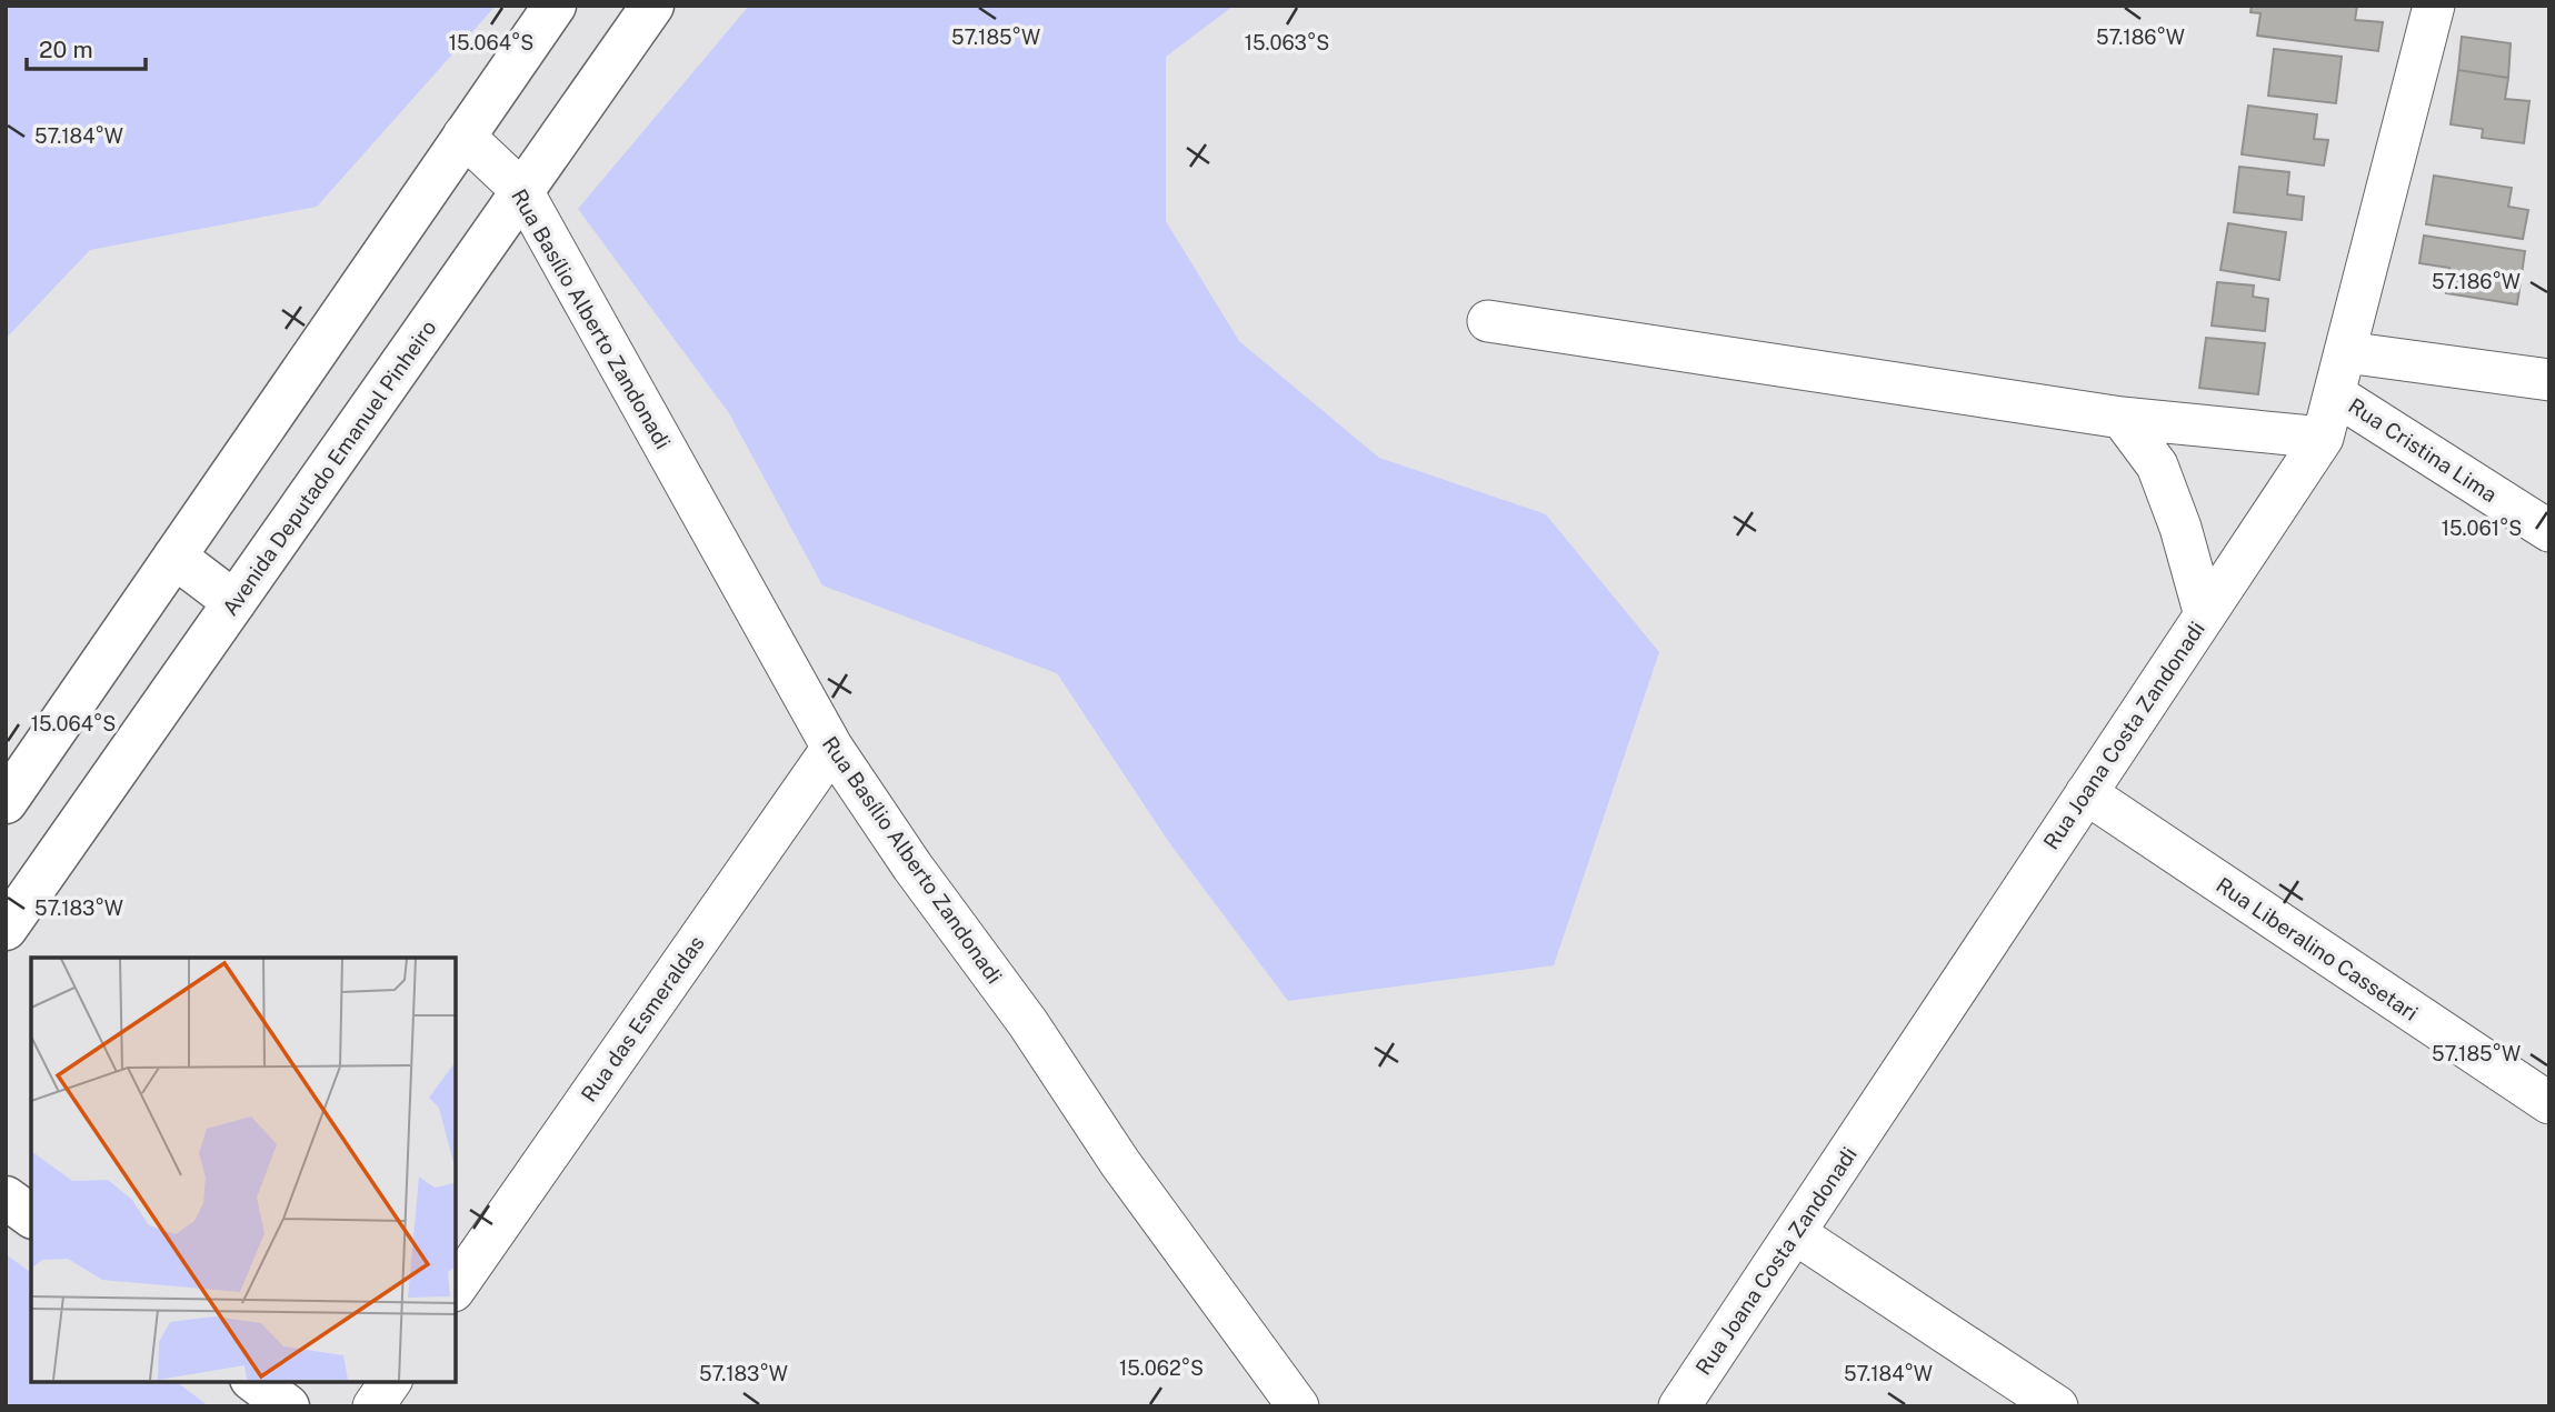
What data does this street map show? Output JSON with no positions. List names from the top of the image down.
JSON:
{
  "streets": {
    "street": [
      "Rua Basílio Alberto Zandonadi",
      "Rua Cristina Lima",
      "Avenida Deputado Emanuel Pinheiro",
      "Rua Joana Costa Zandonadi",
      "Rua Liberalino Cassetari",
      "Rua das Esmeraldas"
    ]
  },
  "crossings": [
    ["Rua Basílio Alberto Zandonadi", "Avenida Deputado Emanuel Pinheiro"],
    ["Rua Basílio Alberto Zandonadi", "Rua das Esmeraldas"],
    ["Rua Cristina Lima", "Rua Joana Costa Zandonadi"],
    ["Rua Joana Costa Zandonadi", "Rua Liberalino Cassetari"]
  ],
  "scale_bar": "20 m",
  "coordinates": [
    "57.185°W",
    "57.186°W",
    "15.064°S",
    "15.063°S",
    "57.184°W",
    "15.061°S",
    "57.183°W",
    "15.062°S"
  ]
}
